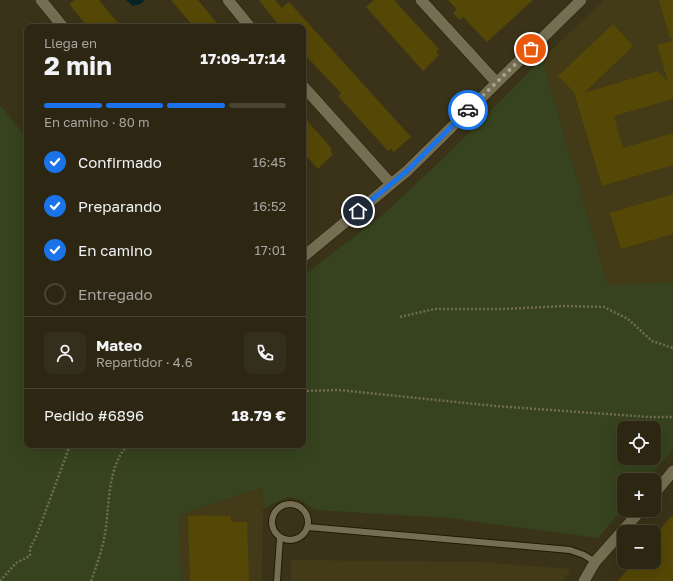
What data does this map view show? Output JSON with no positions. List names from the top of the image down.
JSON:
{
  "page": {
    "heading": ["2 min", "Llega en", "17:09–17:14"],
    "panel": [
      "Mateo",
      "Repartidor · 4.6",
      "Pedido #6896",
      "18.79 €"
    ],
    "bar": "En camino · 80 m",
    "list": [
      ["Confirmado", "16:45"],
      ["Preparando", "16:52"],
      ["En camino", "17:01"],
      "Entregado"
    ],
    "map_buttons": ["+", "−"]
  }
}
